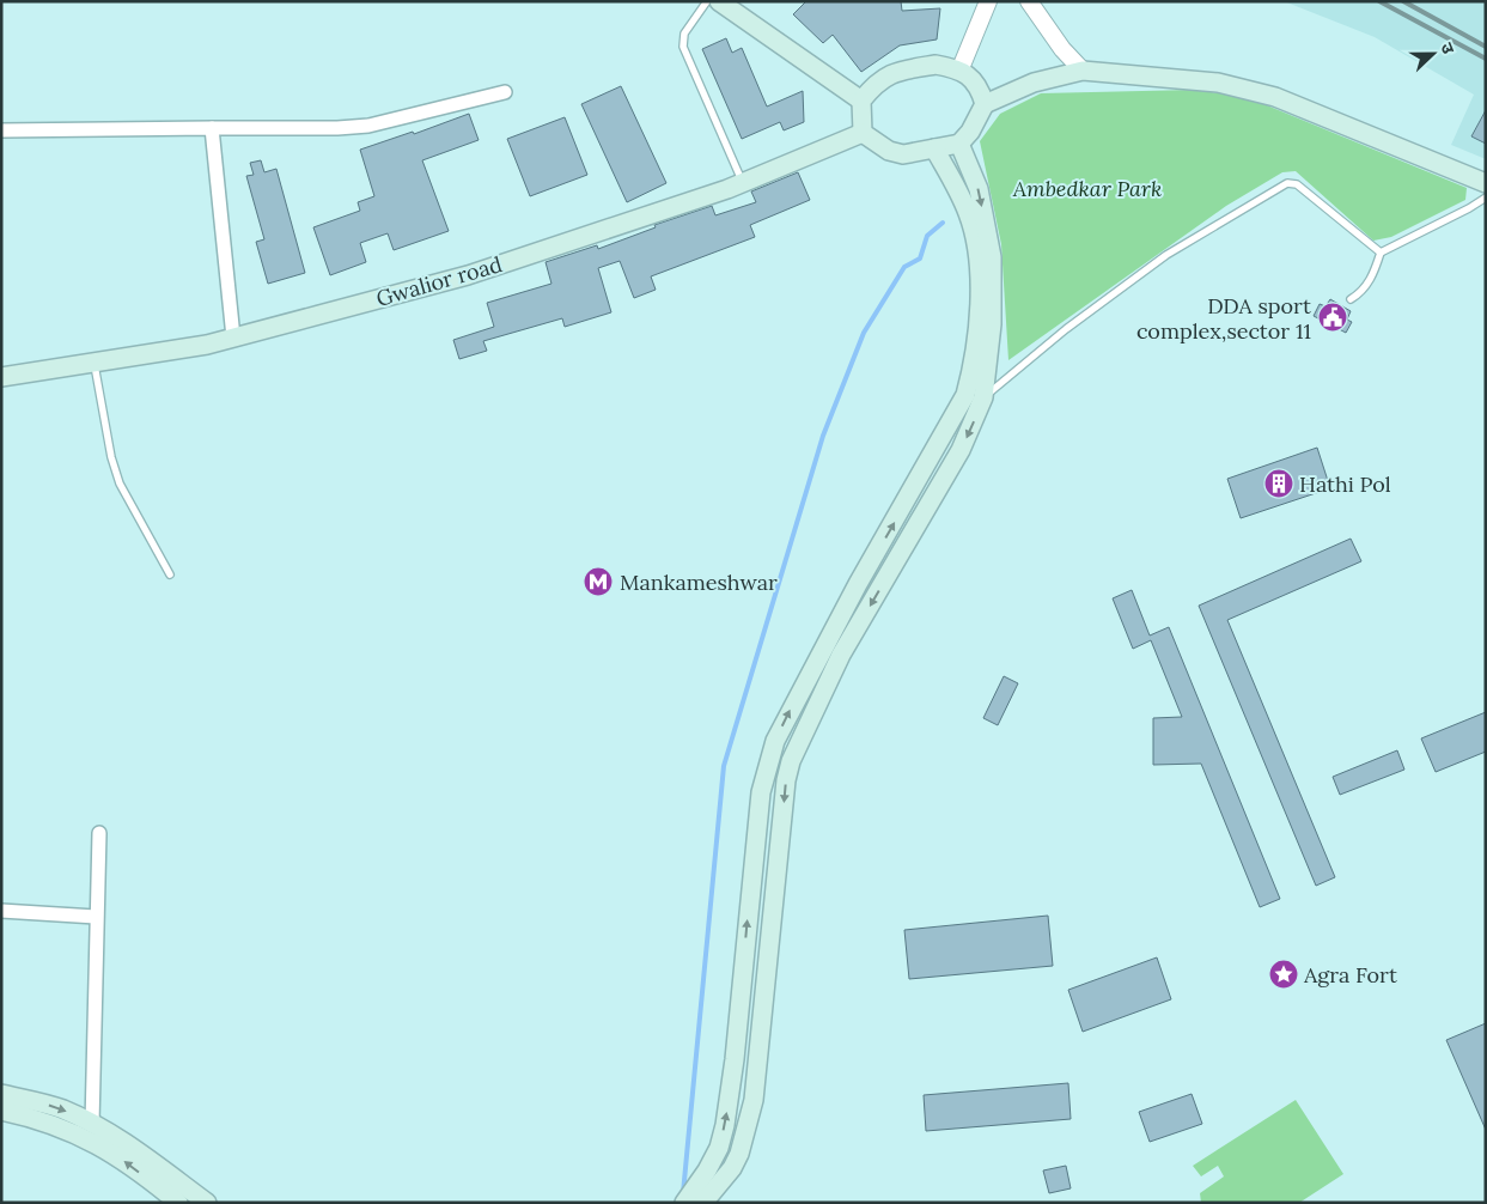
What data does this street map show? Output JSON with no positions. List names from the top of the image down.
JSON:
{
  "streets": {
    "main road": ["Gwalior road"]
  },
  "parks": ["Ambedkar Park"],
  "places": {
    "public building": ["DDA sport complex,sector 11"],
    "building": ["Hathi Pol"],
    "metro station": ["Mankameshwar"],
    "place": ["Agra Fort"]
  },
  "north": "right"
}
